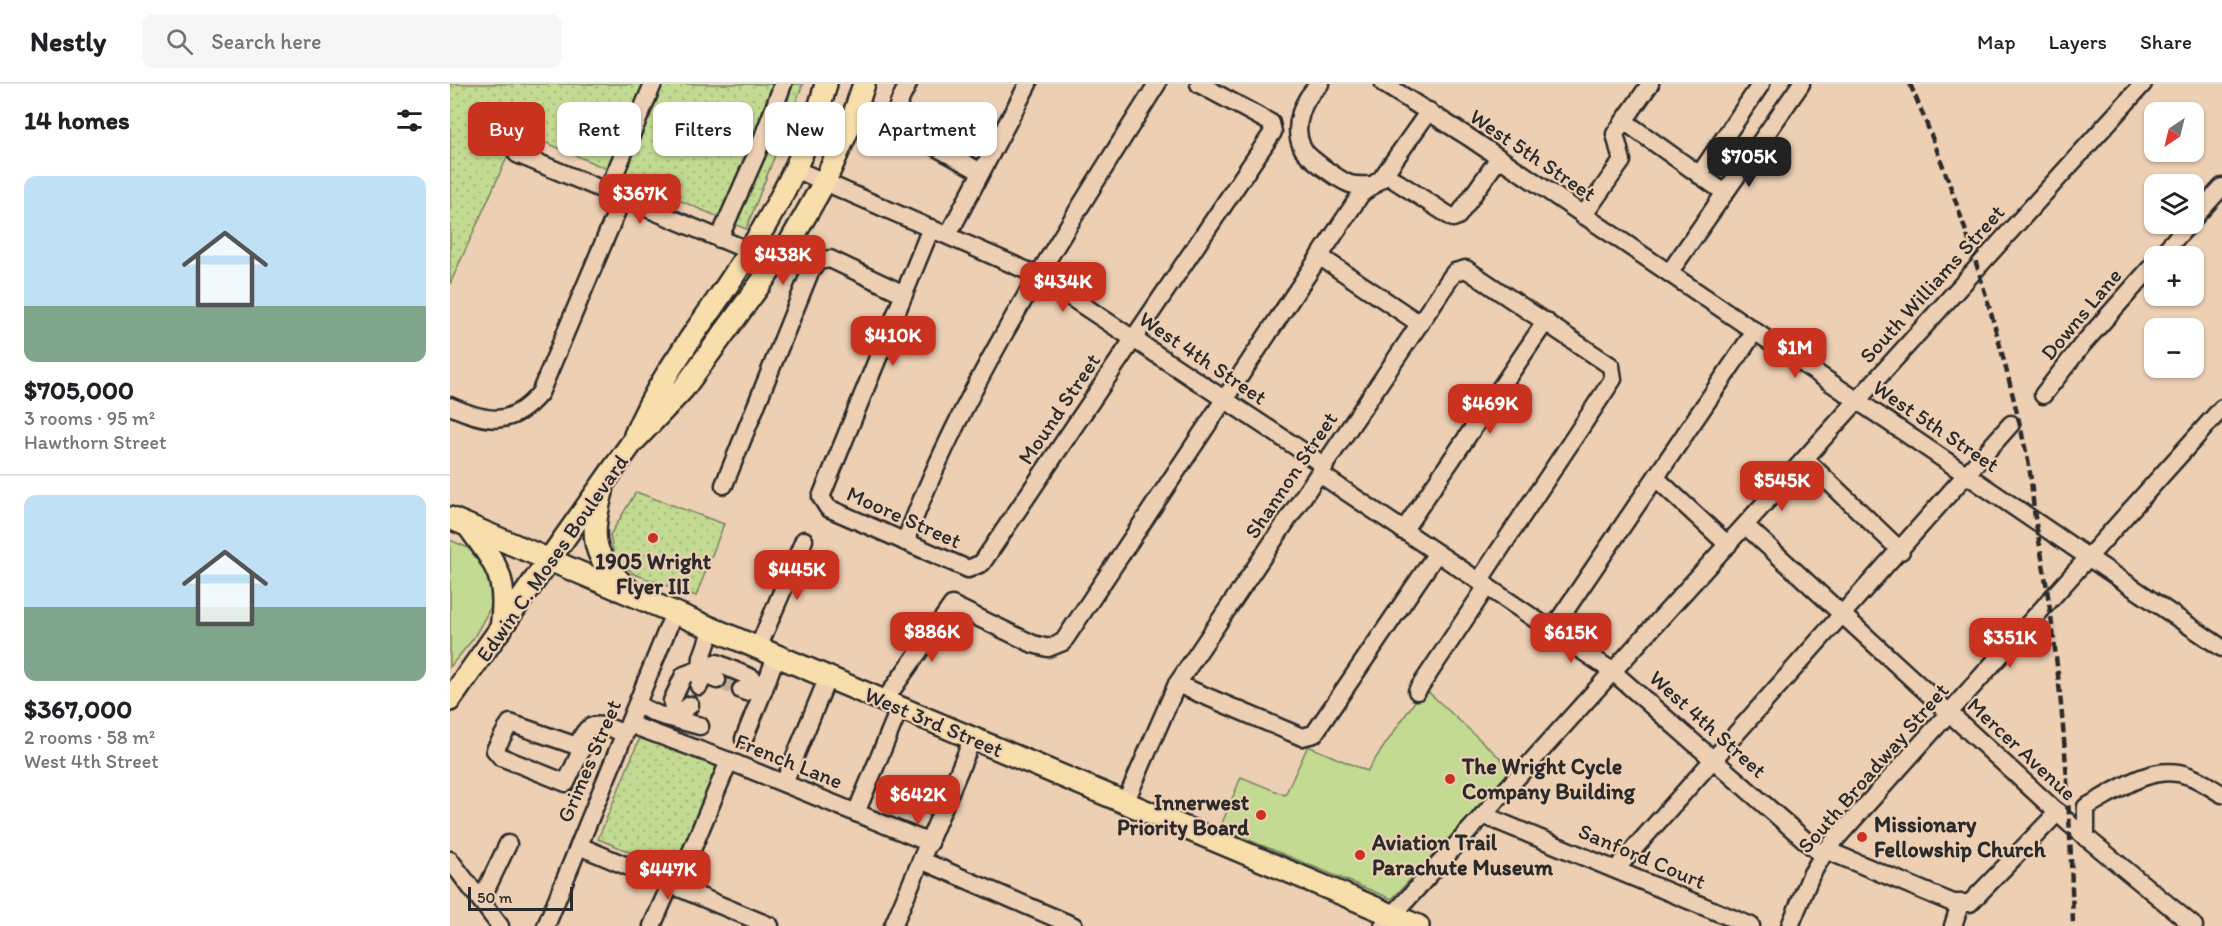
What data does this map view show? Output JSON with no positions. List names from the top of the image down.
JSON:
{
  "streets": {
    "main road": ["Edwin C. Moses Boulevard", "West 3rd Street"],
    "street": [
      "West 5th Street",
      "South Williams Street",
      "Downs Lane",
      "West 4th Street",
      "Mound Street",
      "Shannon Street",
      "Moore Street",
      "Mercer Avenue",
      "Grimes Street",
      "French Lane",
      "South Broadway Street",
      "Sanford Court"
    ]
  },
  "crossings": [
    ["West 5th Street", "South Williams Street"],
    ["West 5th Street", "South Broadway Street"],
    ["South Williams Street", "West 4th Street"],
    ["South Williams Street", "West 3rd Street"],
    ["South Williams Street", "Mercer Avenue"],
    ["South Williams Street", "Sanford Court"],
    ["West 4th Street", "Mound Street"],
    ["West 4th Street", "Shannon Street"],
    ["West 4th Street", "South Broadway Street"],
    ["Mound Street", "Moore Street"],
    ["Shannon Street", "West 3rd Street"],
    ["Edwin C. Moses Boulevard", "West 3rd Street"],
    ["West 3rd Street", "Grimes Street"],
    ["Mercer Avenue", "South Broadway Street"],
    ["Grimes Street", "French Lane"]
  ],
  "places": [
    "1905 Wright Flyer III",
    "The Wright Cycle Company Building",
    "Innerwest Priority Board",
    "Missionary Fellowship Church",
    "Aviation Trail Parachute Museum"
  ],
  "scale_bar": "50 m",
  "north": "bottom left",
  "page": {
    "header": "Nestly",
    "search": "Search here",
    "nav": ["Map", "Layers", "Share"],
    "heading": "14 homes",
    "map_buttons": ["+", "−"],
    "chip": [
      "Buy",
      "Rent",
      "Filters",
      "New",
      "Apartment"
    ],
    "price": [
      "$705K",
      "$367K",
      "$438K",
      "$434K",
      "$410K",
      "$1M",
      "$469K",
      "$545K",
      "$445K",
      "$886K",
      "$615K",
      "$351K",
      "$642K",
      "$447K"
    ],
    "list": [
      {
        "name": "$705,000",
        "note": "3 rooms · 95 m² · Hawthorn Street"
      },
      {
        "name": "$367,000",
        "note": "2 rooms · 58 m² · West 4th Street"
      }
    ],
    "scale": "50 m"
  }
}
